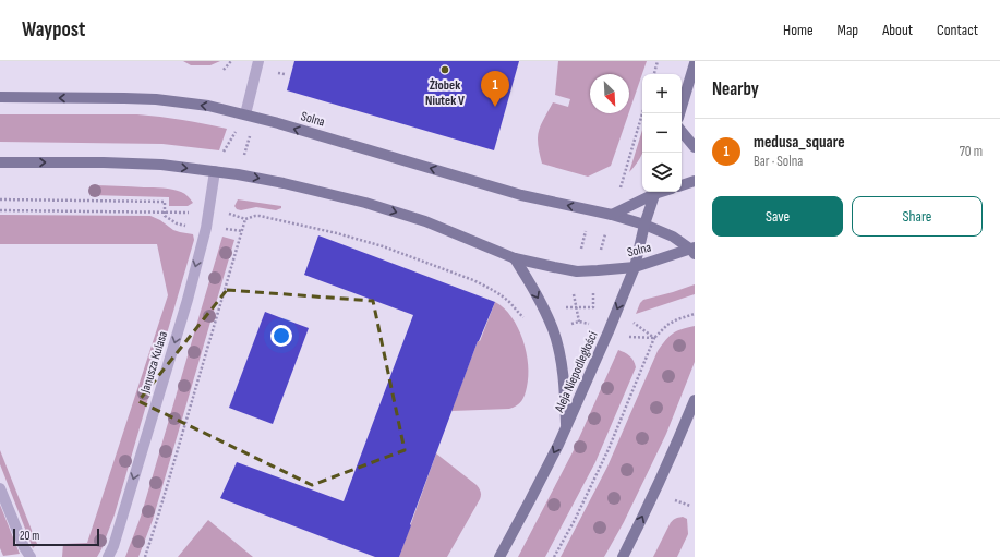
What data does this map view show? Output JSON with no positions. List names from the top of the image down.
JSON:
{
  "streets": {
    "street": ["Solna", "Janusza Kulasa", "Aleja Niepodległości"]
  },
  "crossings": [
    ["Solna", "Janusza Kulasa"],
    ["Solna", "Aleja Niepodległości"]
  ],
  "one_way": ["Janusza Kulasa", "Aleja Niepodległości"],
  "places": ["Żłobek Niutek V"],
  "scale_bar": "20 m",
  "north": "bottom right",
  "page": {
    "header": "Waypost",
    "nav": [
      "Home",
      "Map",
      "About",
      "Contact"
    ],
    "heading": "Nearby",
    "pins": "1",
    "map_buttons": ["+", "−"],
    "list": [
      {
        "mark": "1",
        "name": "medusa_square",
        "note": "Bar · Solna",
        "value": "70 m"
      }
    ],
    "buttons": ["Save", "Share"],
    "scale": "20 m"
  }
}
